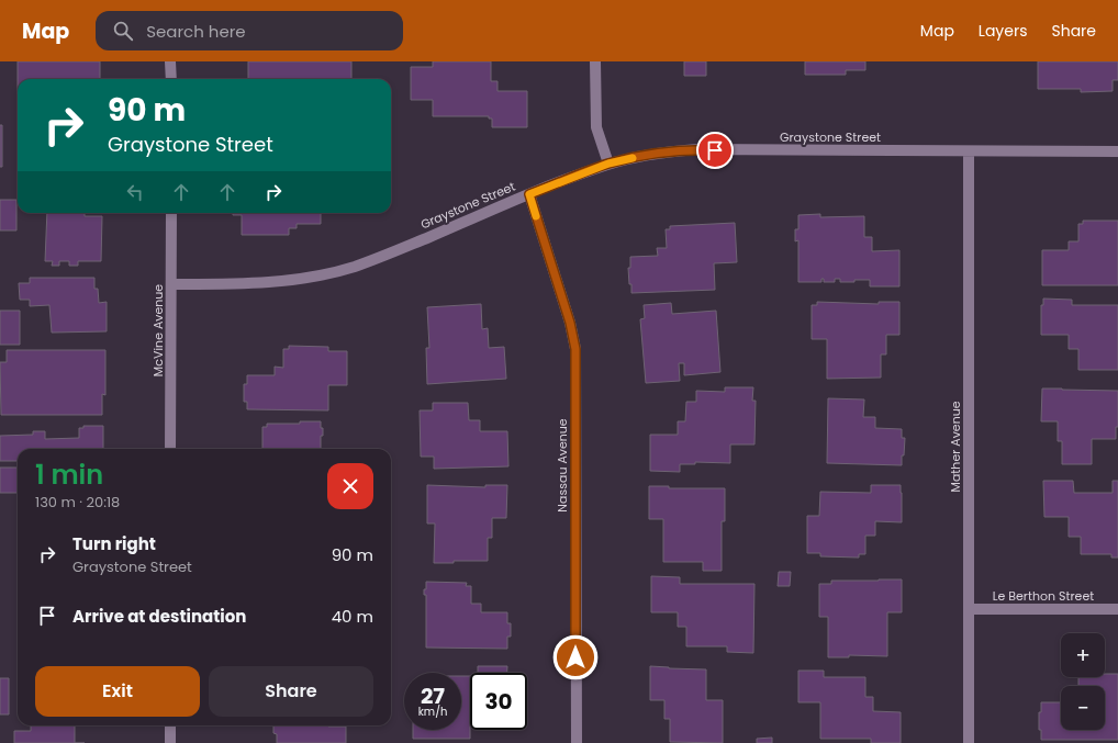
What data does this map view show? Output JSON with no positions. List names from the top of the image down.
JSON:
{
  "streets": {
    "street": [
      "Graystone Street",
      "McVine Avenue",
      "Mather Avenue",
      "Nassau Avenue",
      "Le Berthon Street"
    ]
  },
  "crossings": [
    ["Graystone Street", "McVine Avenue"],
    ["Graystone Street", "Mather Avenue"],
    ["Graystone Street", "Nassau Avenue"],
    ["Mather Avenue", "Le Berthon Street"]
  ],
  "page": {
    "header": "Map",
    "search": "Search here",
    "nav": ["Map", "Layers", "Share"],
    "turn": ["90 m", "Graystone Street"],
    "heading": ["1 min", "130 m · 20:18"],
    "list": [
      {
        "name": "Turn right",
        "note": "Graystone Street",
        "value": "90 m"
      },
      {
        "name": "Arrive at destination",
        "value": "40 m"
      }
    ],
    "map_buttons": ["+", "−"],
    "buttons": ["Exit", "Share"],
    "speed": "27 km/h",
    "limit": "30"
  }
}
